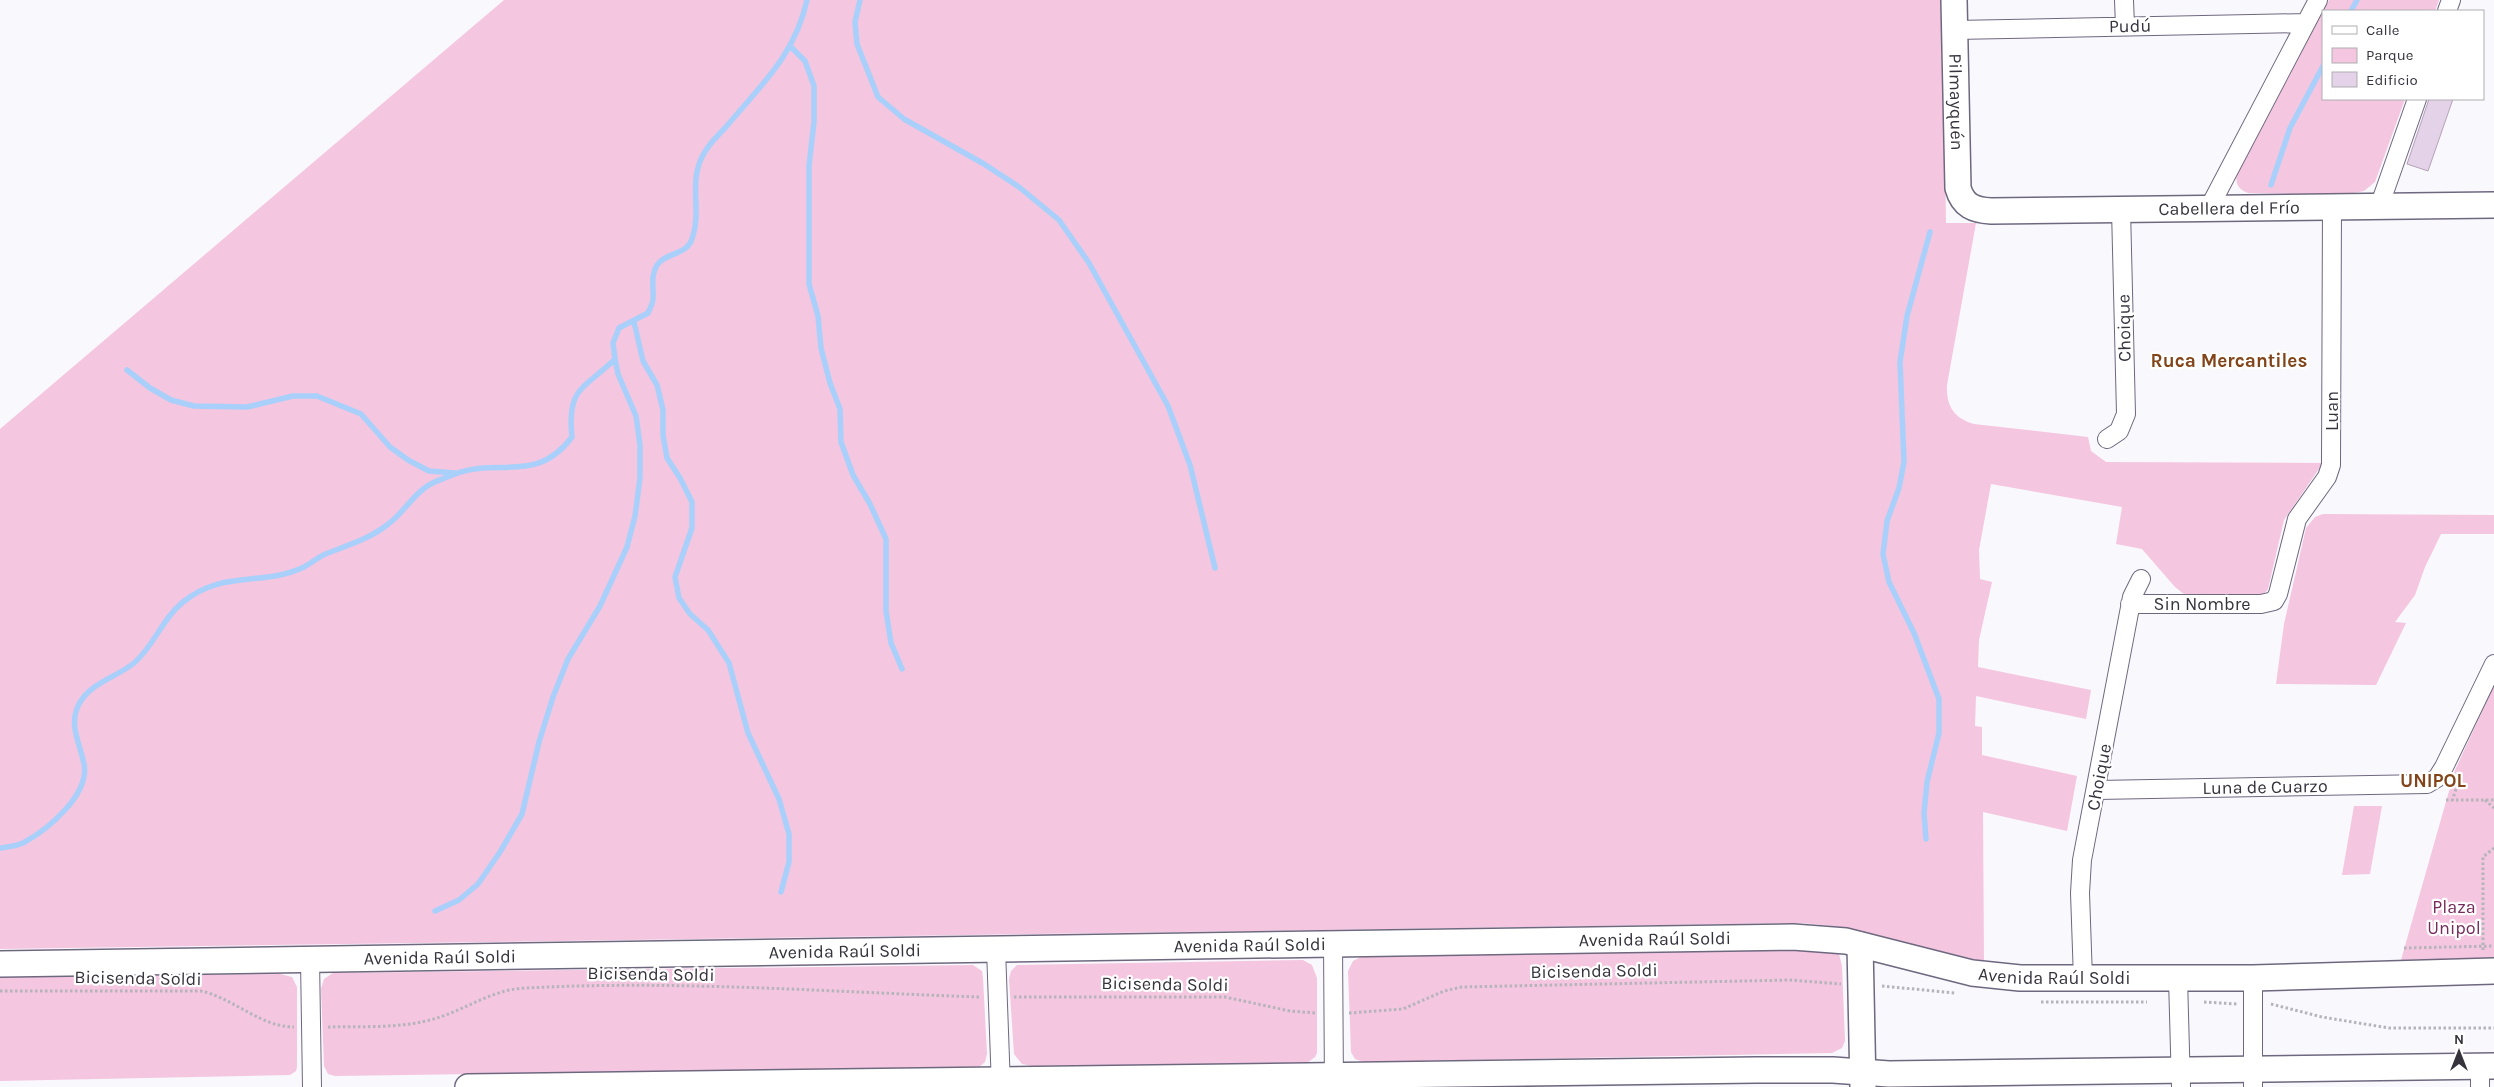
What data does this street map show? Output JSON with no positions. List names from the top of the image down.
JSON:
{
  "streets": {
    "main road": ["Pilmayquén", "Cabellera del Frío", "Avenida Raúl Soldi"],
    "street": [
      "Pudú",
      "Choique",
      "Luan",
      "Sin Nombre",
      "Luna de Cuarzo"
    ],
    "path": ["Bicisenda Soldi"]
  },
  "crossings": [
    ["Pudú", "Pilmayquén"],
    ["Pilmayquén", "Cabellera del Frío"],
    ["Cabellera del Frío", "Choique"],
    ["Cabellera del Frío", "Luan"],
    ["Choique", "Sin Nombre"],
    ["Choique", "Luna de Cuarzo"],
    ["Choique", "Avenida Raúl Soldi"],
    ["Luan", "Sin Nombre"]
  ],
  "districts": ["Ruca Mercantiles", "UNIPOL"],
  "parks": ["Plaza Unipol"],
  "legend": ["Calle", "Parque", "Edificio"],
  "north": "top"
}
